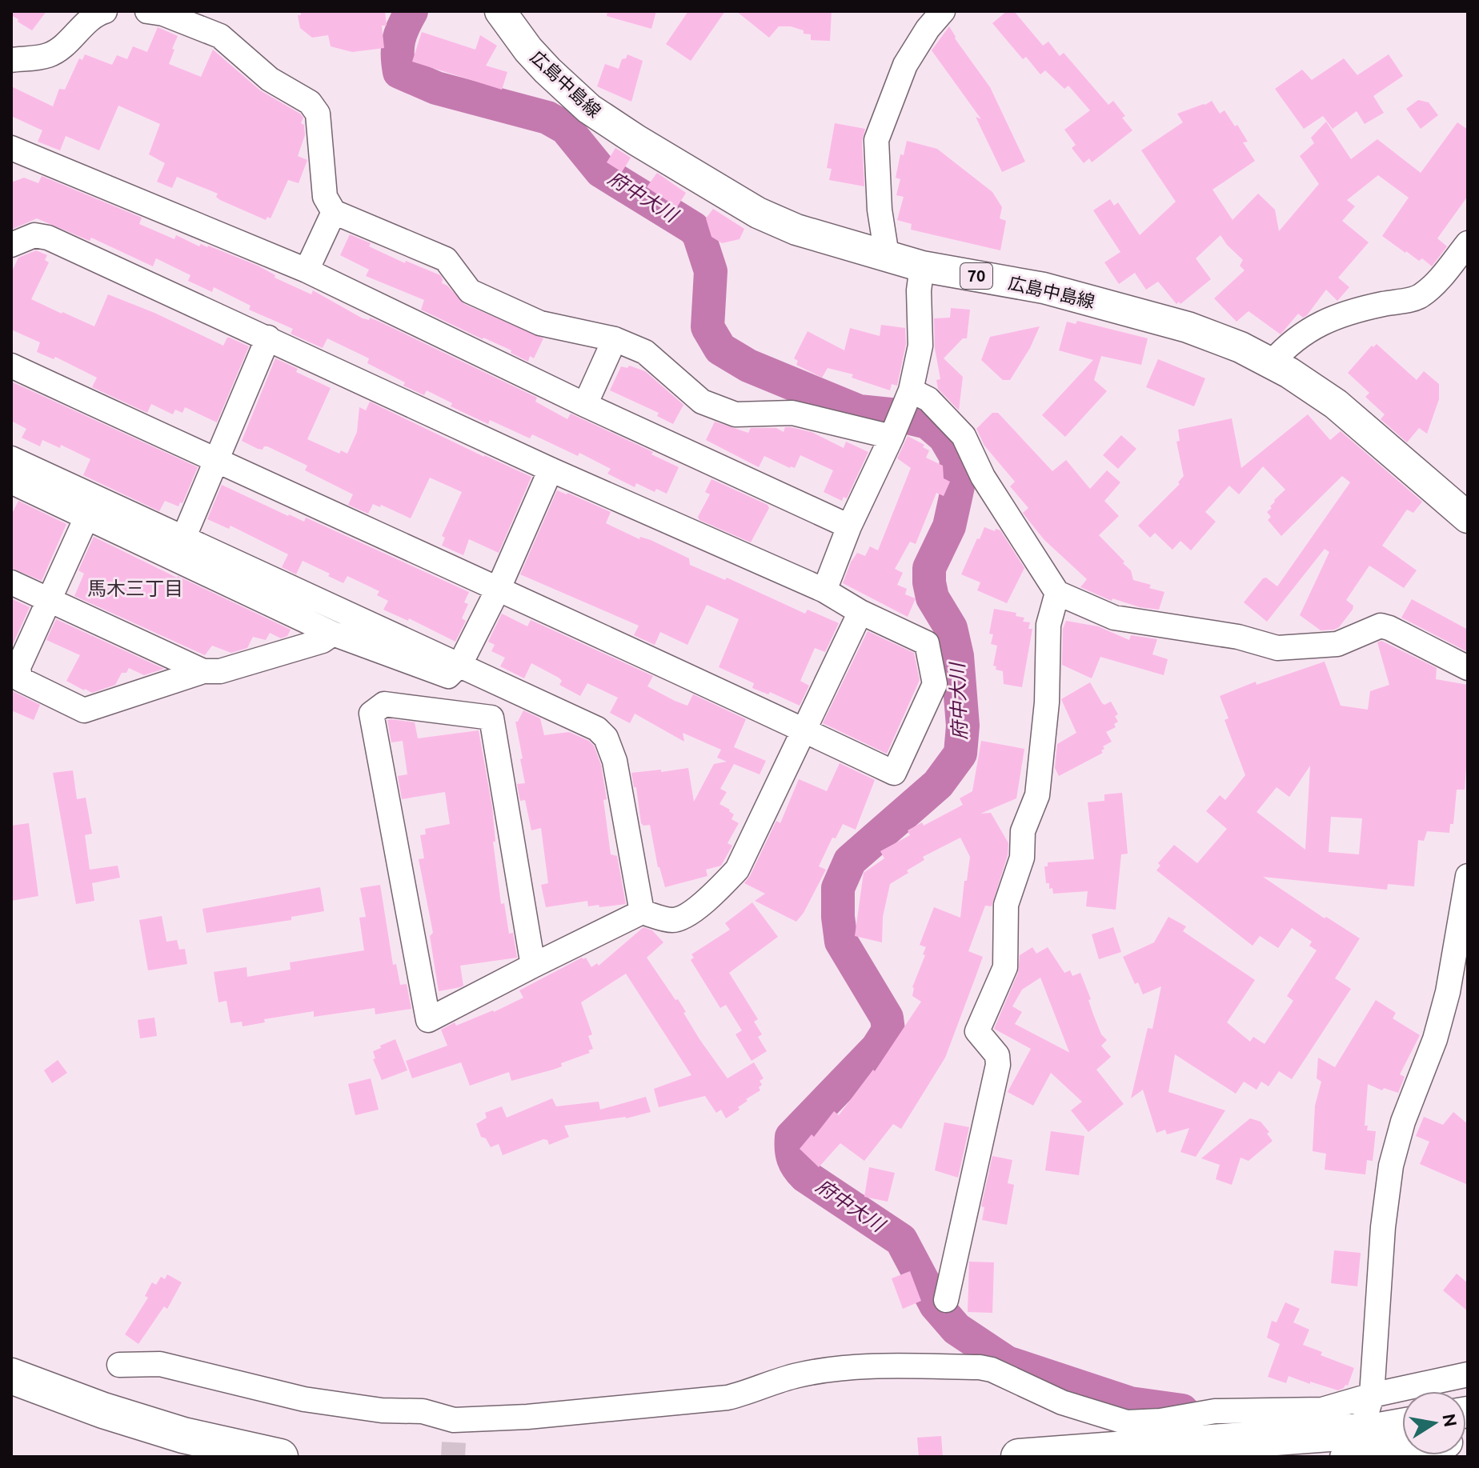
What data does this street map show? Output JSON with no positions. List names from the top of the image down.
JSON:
{
  "streets": {
    "main road": ["広島中島線", "70"]
  },
  "districts": ["馬木三丁目"],
  "water": ["府中大川"],
  "north": "right"
}
